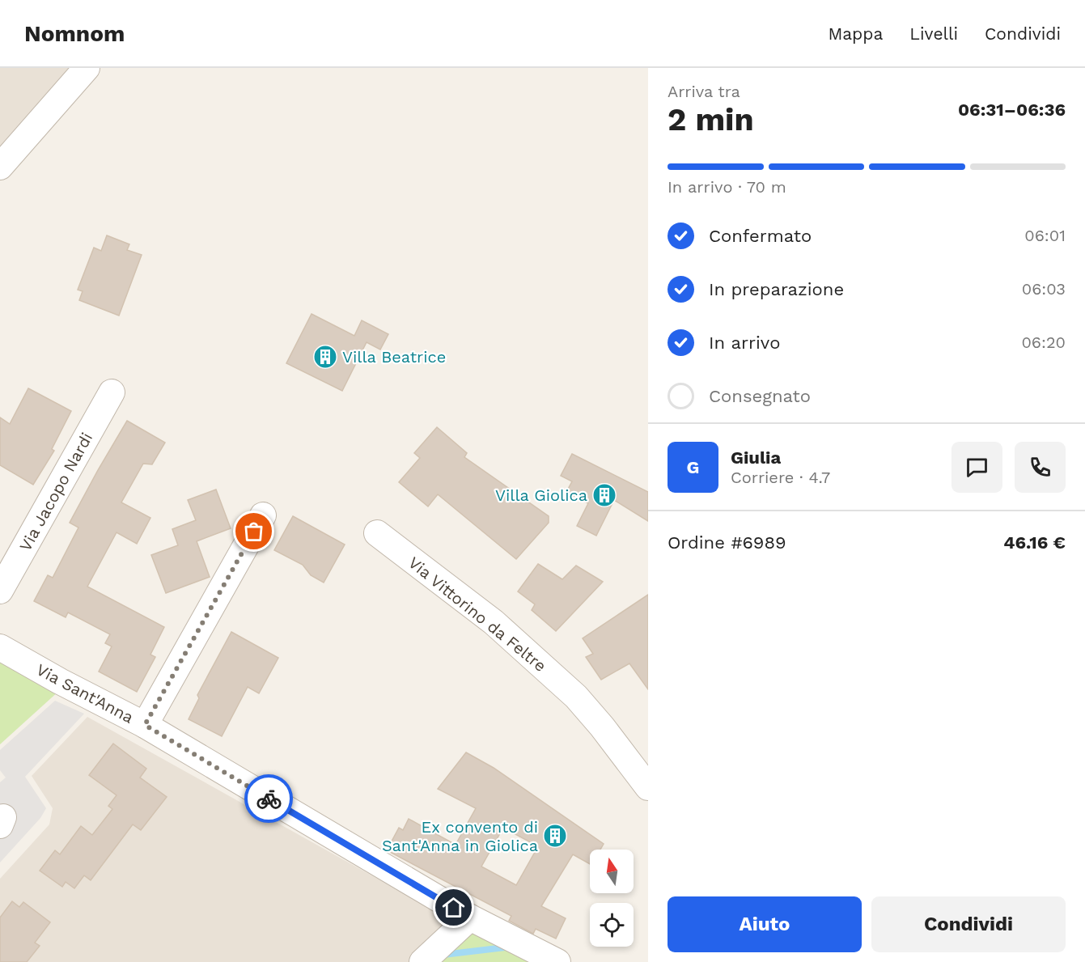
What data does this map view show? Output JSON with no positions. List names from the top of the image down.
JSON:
{
  "streets": {
    "street": ["Via Jacopo Nardi", "Via Vittorino da Feltre", "Via Sant'Anna"]
  },
  "places": {
    "building": ["Villa Beatrice", "Villa Giolica", "Ex convento di Sant'Anna in Giolica"]
  },
  "north": "top",
  "page": {
    "header": "Nomnom",
    "nav": ["Mappa", "Livelli", "Condividi"],
    "heading": ["2 min", "Arriva tra", "06:31–06:36"],
    "panel": [
      "Giulia",
      "Corriere · 4.7",
      "Ordine #6989",
      "46.16 €"
    ],
    "bar": "In arrivo · 70 m",
    "list": [
      ["Confermato", "06:01"],
      ["In preparazione", "06:03"],
      ["In arrivo", "06:20"],
      "Consegnato"
    ],
    "round": "G",
    "buttons": ["Aiuto", "Condividi"]
  }
}
